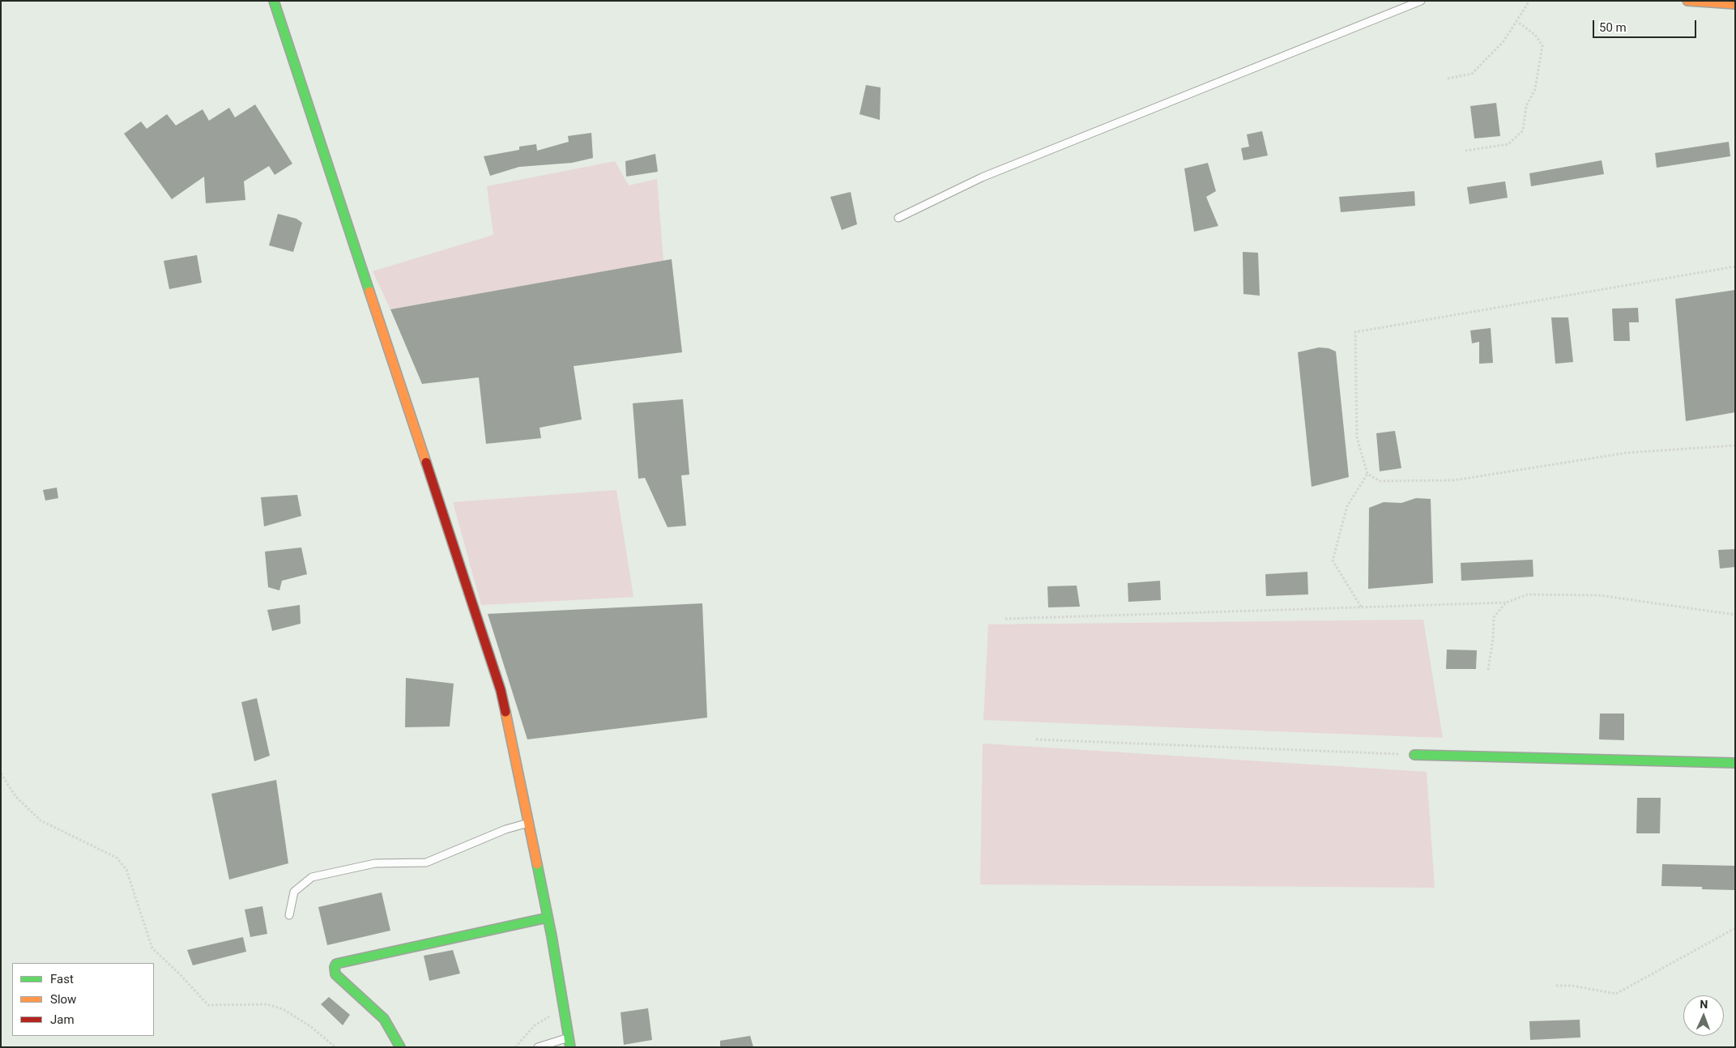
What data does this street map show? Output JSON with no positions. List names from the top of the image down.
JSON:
{
  "legend": ["Fast", "Slow", "Jam"],
  "scale_bar": "50 m",
  "north": "top"
}
